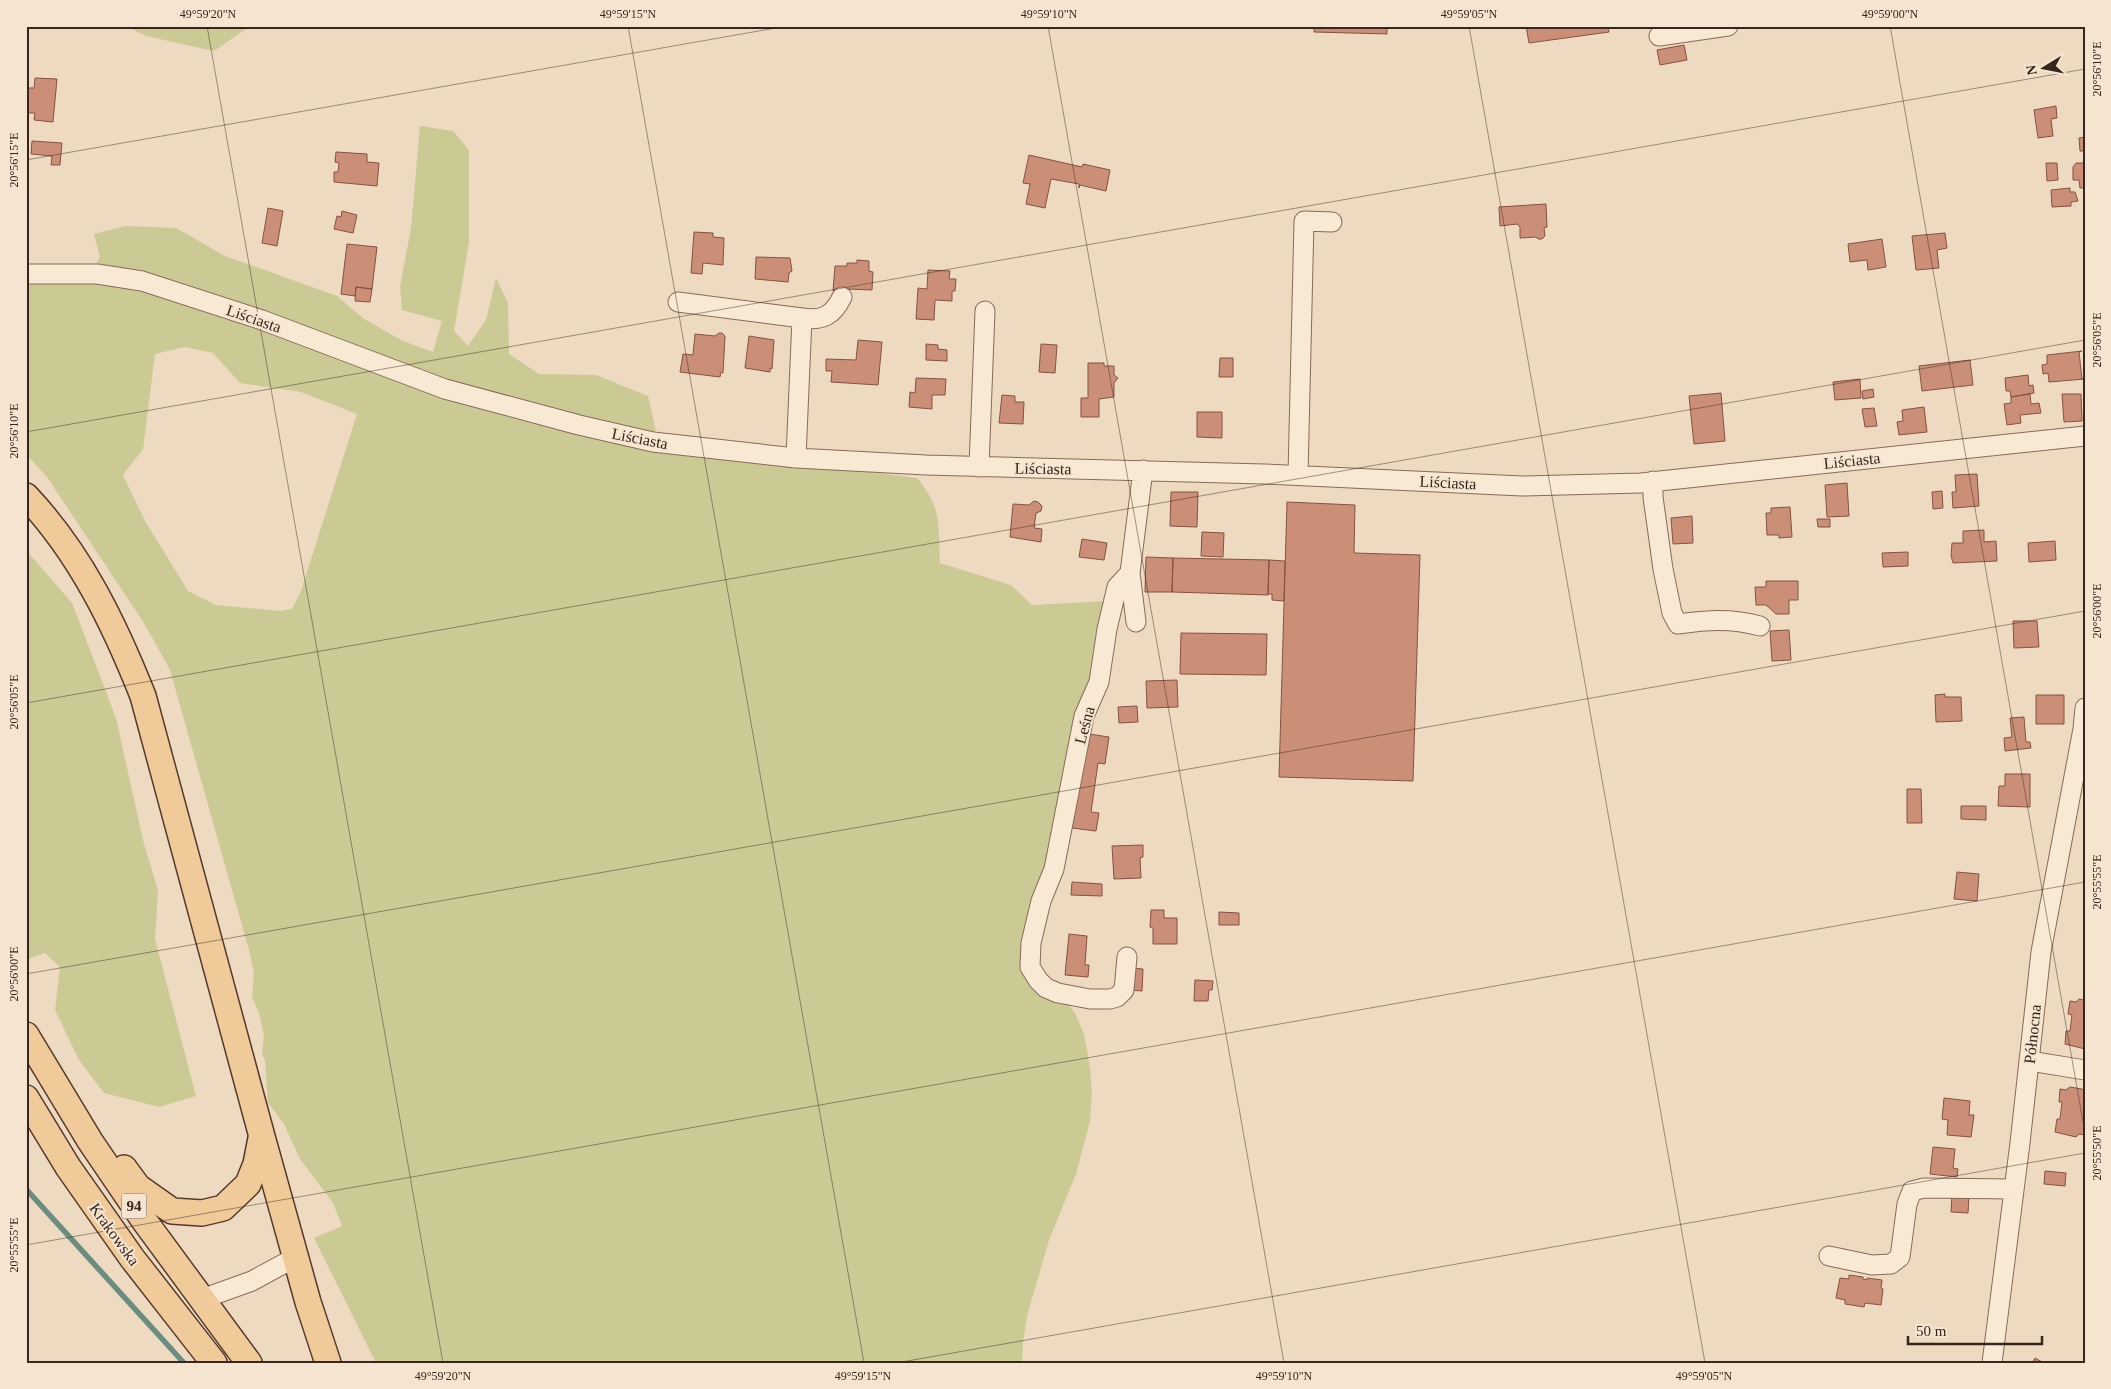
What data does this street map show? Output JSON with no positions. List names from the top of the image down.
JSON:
{
  "streets": {
    "main road": ["94", "Krakowska"],
    "street": ["Liściasta", "Leśna", "Północna"]
  },
  "crossings": [
    ["Liściasta", "Leśna"]
  ],
  "scale_bar": "50 m",
  "north": "left",
  "coordinates": [
    "49°59'20\"N",
    "49°59'15\"N",
    "49°59'10\"N",
    "49°59'05\"N",
    "49°59'00\"N",
    "20°56'10\"E",
    "20°56'15\"E",
    "20°56'05\"E",
    "20°56'00\"E",
    "20°55'55\"E",
    "20°55'50\"E"
  ]
}
